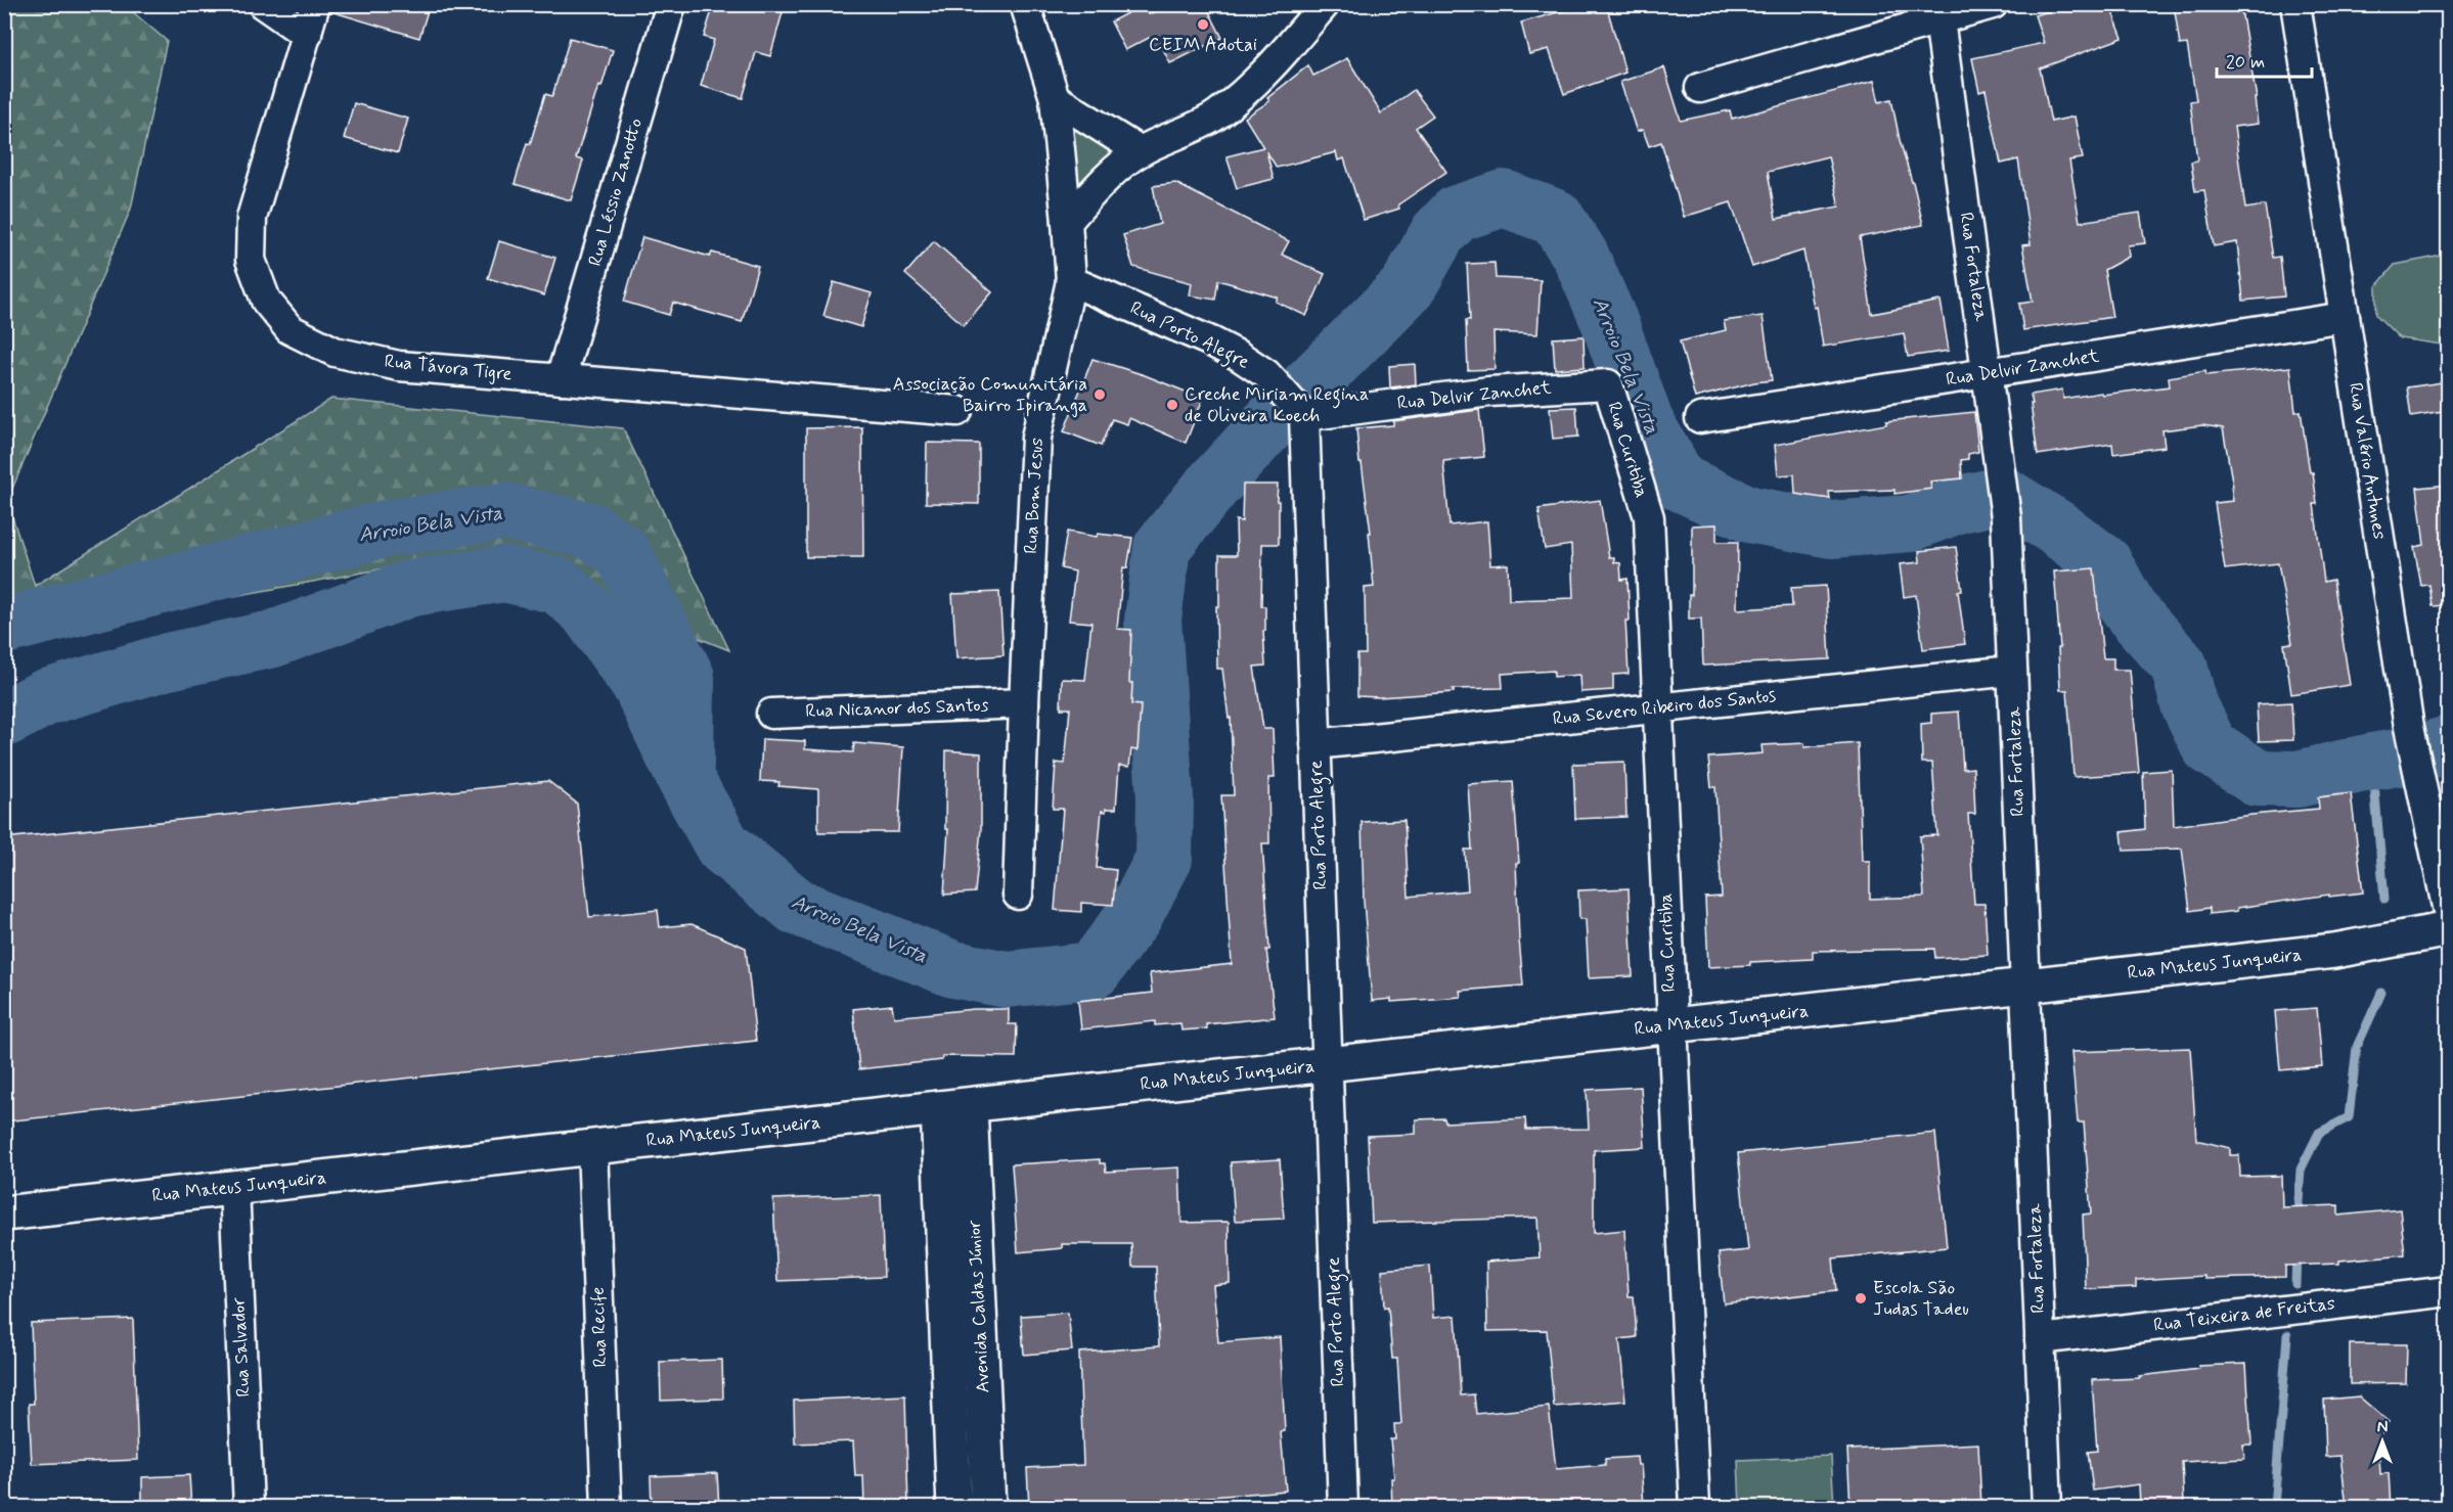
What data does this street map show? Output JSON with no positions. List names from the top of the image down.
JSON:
{
  "streets": {
    "main road": ["Rua Mateus Junqueira", "Avenida Caldas Júnior"],
    "street": [
      "Rua Léssio Zanotto",
      "Rua Fortaleza",
      "Rua Porto Alegre",
      "Rua Távora Tigre",
      "Rua Delvir Zanchet",
      "Rua Curitiba",
      "Rua Valério Antunes",
      "Rua Bom Jesus",
      "Rua Severo Ribeiro dos Santos",
      "Rua Nicanor dos Santos",
      "Rua Teixeira de Freitas",
      "Rua Recife",
      "Rua Salvador"
    ]
  },
  "crossings": [
    ["Rua Léssio Zanotto", "Rua Távora Tigre"],
    ["Rua Fortaleza", "Rua Delvir Zanchet"],
    ["Rua Fortaleza", "Rua Severo Ribeiro dos Santos"],
    ["Rua Fortaleza", "Rua Mateus Junqueira"],
    ["Rua Fortaleza", "Rua Teixeira de Freitas"],
    ["Rua Porto Alegre", "Rua Delvir Zanchet"],
    ["Rua Porto Alegre", "Rua Bom Jesus"],
    ["Rua Porto Alegre", "Rua Severo Ribeiro dos Santos"],
    ["Rua Porto Alegre", "Rua Mateus Junqueira"],
    ["Rua Delvir Zanchet", "Rua Curitiba"],
    ["Rua Delvir Zanchet", "Rua Valério Antunes"],
    ["Rua Curitiba", "Rua Severo Ribeiro dos Santos"],
    ["Rua Curitiba", "Rua Mateus Junqueira"],
    ["Rua Bom Jesus", "Rua Nicanor dos Santos"],
    ["Rua Mateus Junqueira", "Avenida Caldas Júnior"],
    ["Rua Mateus Junqueira", "Rua Recife"],
    ["Rua Mateus Junqueira", "Rua Salvador"]
  ],
  "water": ["Arroio Bela Vista"],
  "places": [
    "CEIM Adotai",
    "Associação Comunitária Bairro Ipiranga",
    "Creche Miriam Regina de Oliveira Koech",
    "Escola São Judas Tadeu"
  ],
  "scale_bar": "20 m",
  "north": "top"
}
